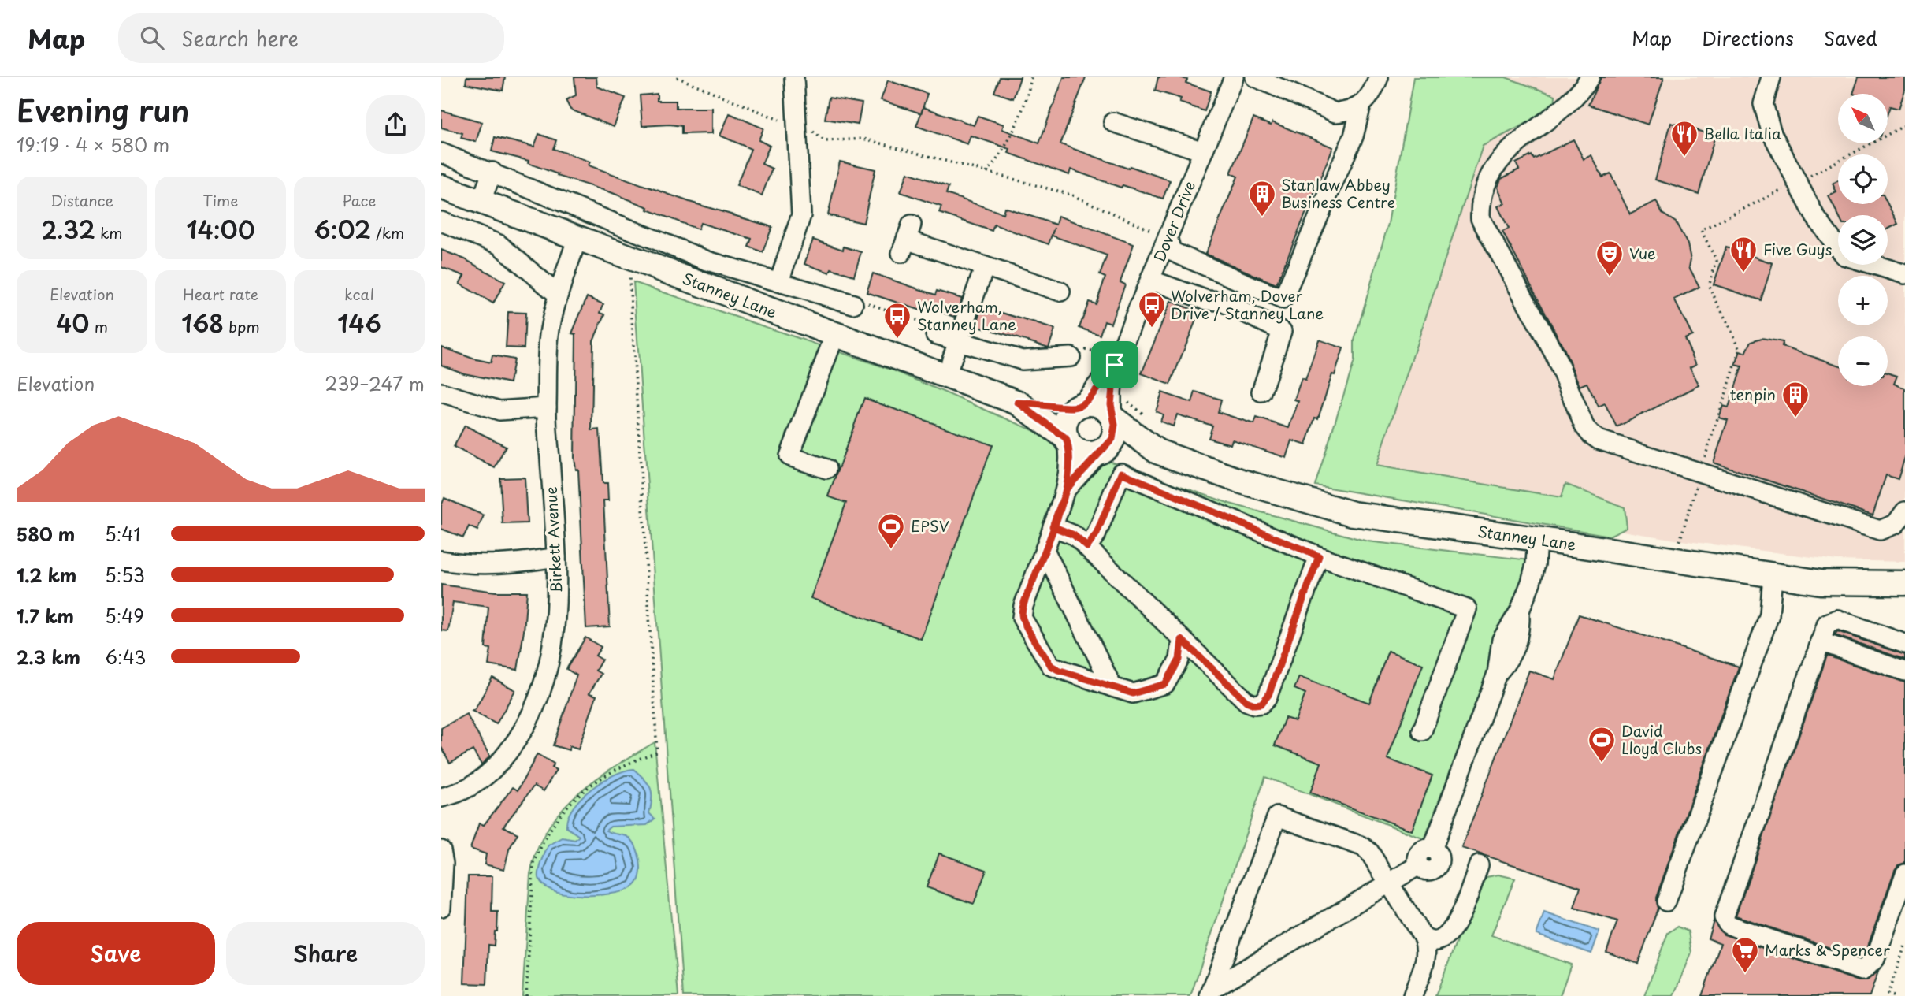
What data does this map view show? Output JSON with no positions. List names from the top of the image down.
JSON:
{
  "streets": {
    "main road": ["Stanney Lane"],
    "street": ["Dover Drive", "Birkett Avenue"]
  },
  "crossings": [
    ["Dover Drive", "Stanney Lane"],
    ["Stanney Lane", "Birkett Avenue"]
  ],
  "places": {
    "restaurant": ["Bella Italia", "Five Guys"],
    "building": ["Stanlaw Abbey Business Centre", "tenpin"],
    "theatre": ["Vue"],
    "bus stop": ["Wolverham, Dover Drive / Stanney Lane", "Wolverham, Stanney Lane"],
    "sports": ["EPSV", "David Lloyd Clubs"],
    "supermarket": ["Marks & Spencer"]
  },
  "north": "top left",
  "page": {
    "header": "Map",
    "search": "Search here",
    "nav": ["Map", "Directions", "Saved"],
    "heading": ["Evening run", "19:19 · 4 × 580 m"],
    "map_buttons": ["+", "−"],
    "stats": [
      ["Distance", "2.32 km"],
      ["Time", "14:00"],
      ["Pace", "6:02 /km"],
      ["Elevation", "40 m"],
      ["Heart rate", "168 bpm"],
      ["kcal", "146"]
    ],
    "chart": ["Elevation", "239–247 m"],
    "list": [
      {
        "name": "580 m",
        "note": "5:41"
      },
      {
        "name": "1.2 km",
        "note": "5:53"
      },
      {
        "name": "1.7 km",
        "note": "5:49"
      },
      {
        "name": "2.3 km",
        "note": "6:43"
      }
    ],
    "buttons": ["Save", "Share"]
  }
}
